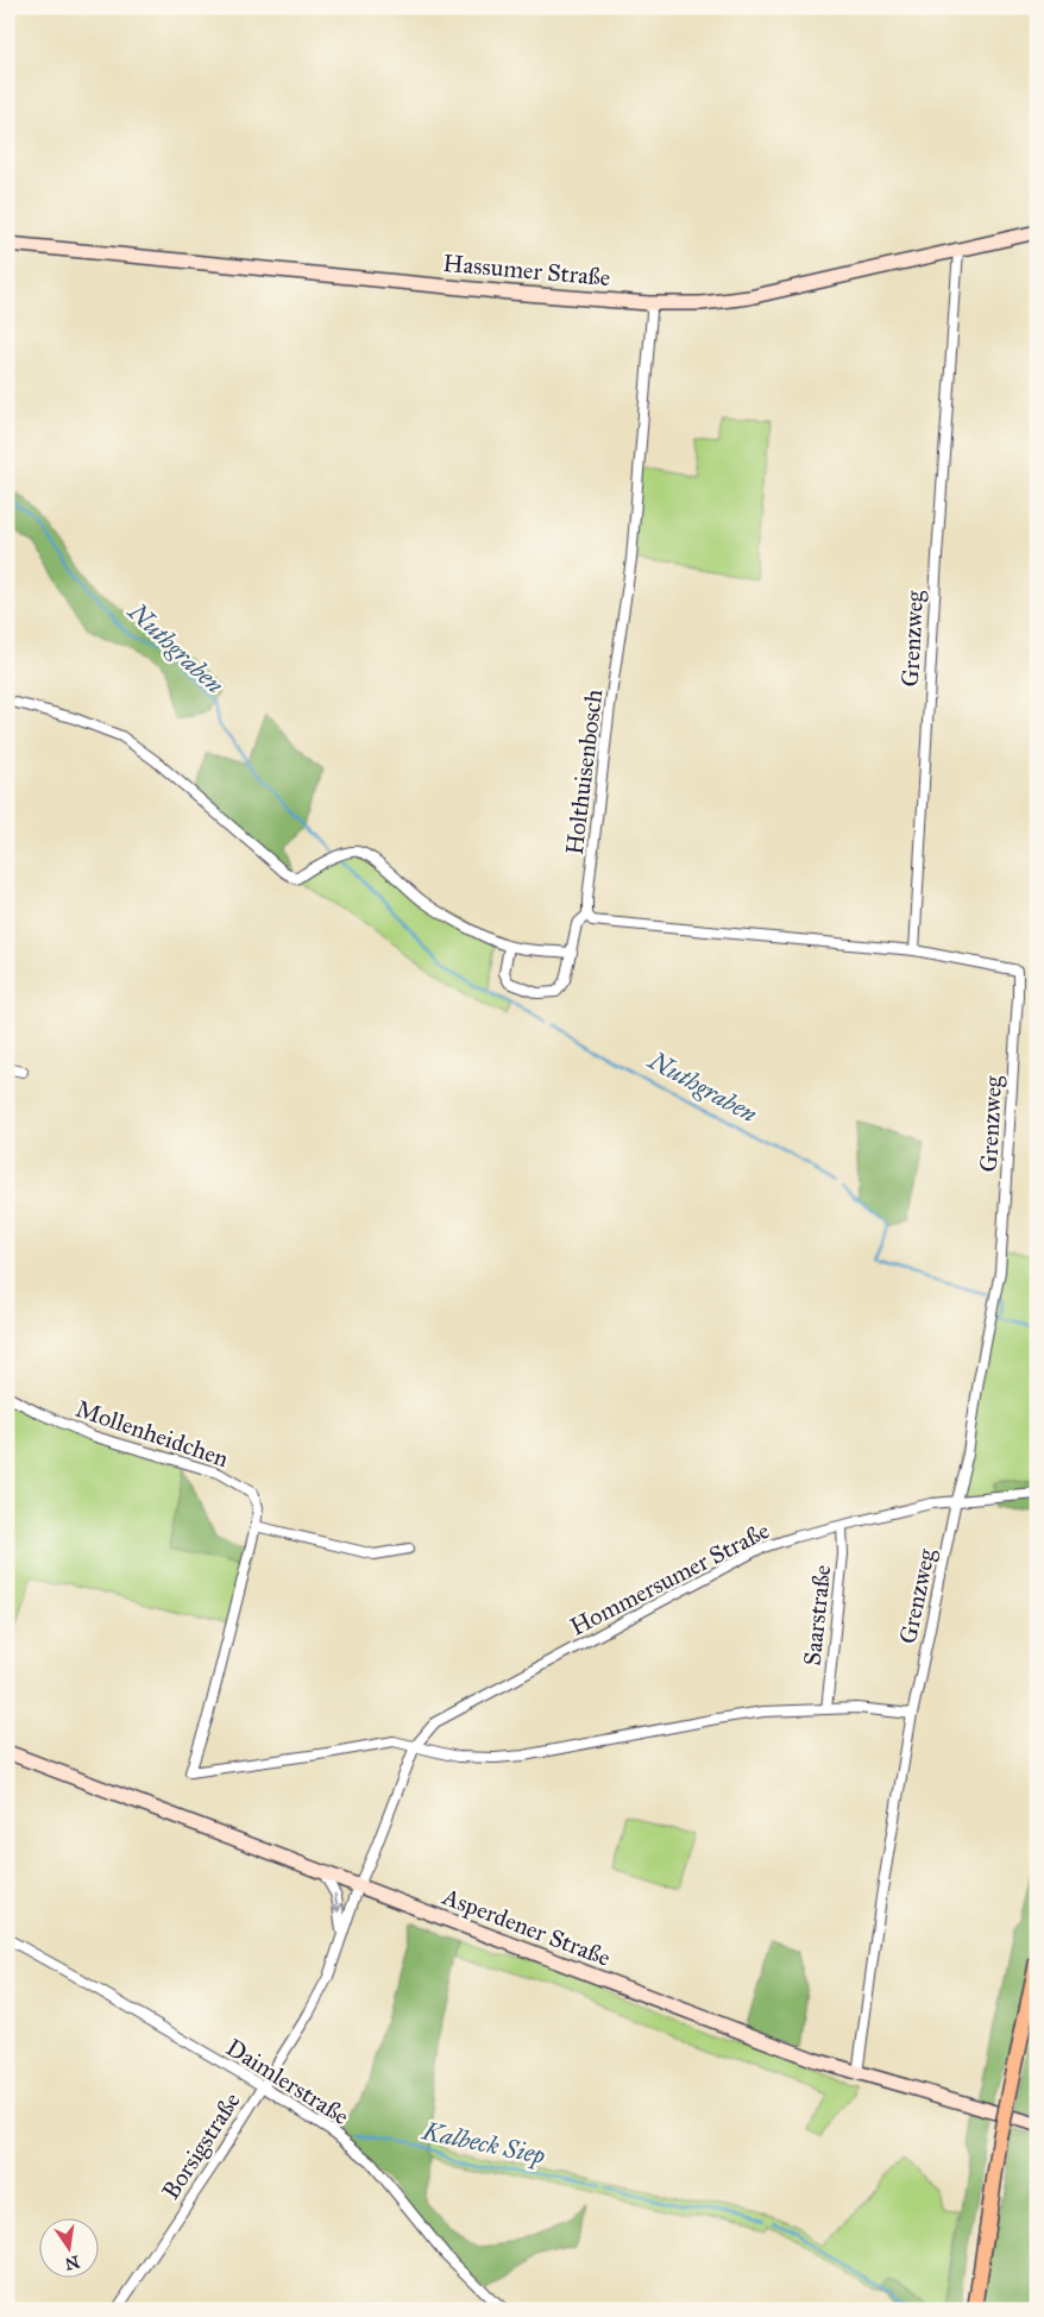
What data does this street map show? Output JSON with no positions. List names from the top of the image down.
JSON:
{
  "streets": {
    "main road": ["Hassumer Straße", "Asperdener Straße"],
    "street": [
      "Grenzweg",
      "Holthuisenbosch",
      "Mollenheidchen",
      "Hommersumer Straße",
      "Saarstraße",
      "Daimlerstraße",
      "Borsigstraße"
    ]
  },
  "crossings": [
    ["Hassumer Straße", "Grenzweg"],
    ["Hassumer Straße", "Holthuisenbosch"],
    ["Grenzweg", "Hommersumer Straße"],
    ["Grenzweg", "Asperdener Straße"],
    ["Mollenheidchen", "Hommersumer Straße"],
    ["Hommersumer Straße", "Saarstraße"],
    ["Hommersumer Straße", "Asperdener Straße"],
    ["Hommersumer Straße", "Borsigstraße"],
    ["Asperdener Straße", "Borsigstraße"],
    ["Daimlerstraße", "Borsigstraße"]
  ],
  "water": ["Nuthgraben", "Kalbeck Siep"],
  "north": "bottom"
}
